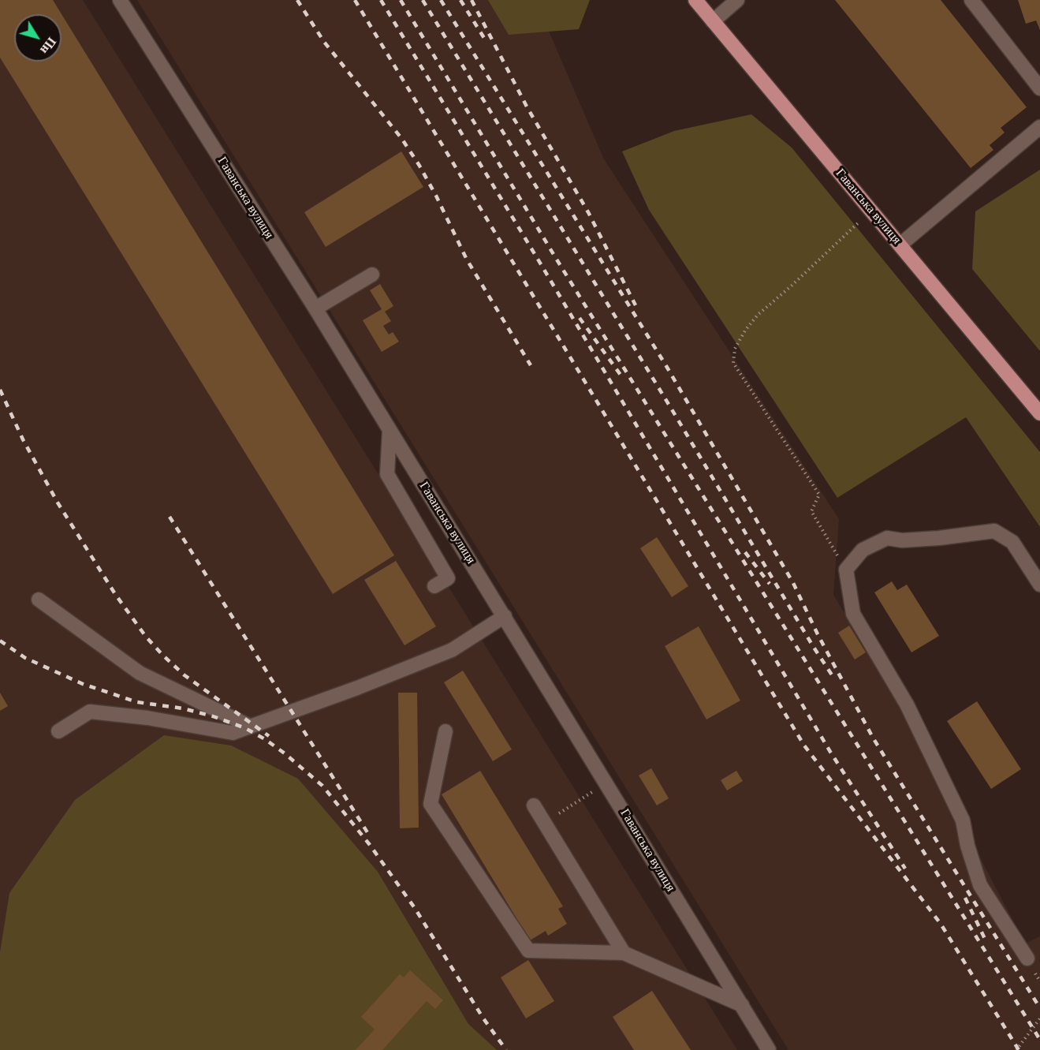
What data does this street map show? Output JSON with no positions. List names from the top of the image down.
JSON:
{
  "streets": {
    "main road": ["Гаванська вулиця"]
  },
  "north": "bottom right"
}
